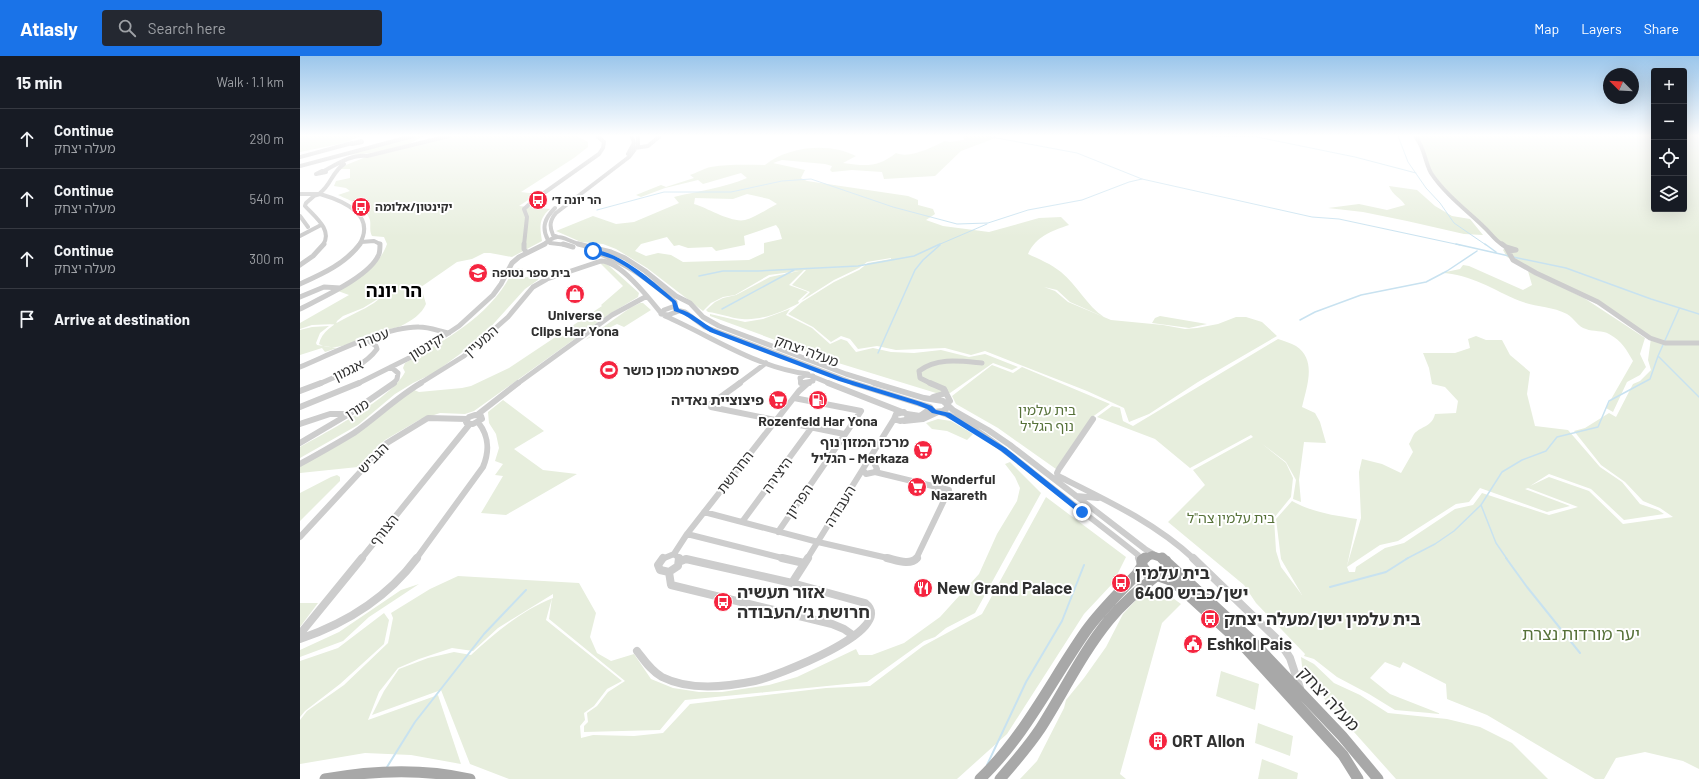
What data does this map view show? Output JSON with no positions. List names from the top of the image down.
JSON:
{
  "streets": {
    "main road": ["מעלה יצחק"],
    "street": [
      "עטרה",
      "המעיין",
      "יקינטון",
      "אגמון",
      "מורן",
      "הגביש",
      "החרושת",
      "היצירה",
      "הפריון",
      "העבודה",
      "הצורף"
    ]
  },
  "crossings": [
    ["עטרה", "יקינטון"],
    ["עטרה", "אגמון"],
    ["המעיין", "החרושת"],
    ["המעיין", "העבודה"],
    ["יקינטון", "מעלה יצחק"],
    ["יקינטון", "מורן"],
    ["הגביש", "הצורף"],
    ["החרושת", "הפריון"]
  ],
  "districts": ["הר יונה"],
  "parks": ["בית עלמין נוף הגליל", "בית עלמין צה\"ל", "יער מורדות נצרת"],
  "places": {
    "bus stop": [
      "הר יונה ד׳",
      "יקינטון/אלומה",
      "בית עלמין ישן/כביש 6400",
      "אזור תעשיה חרושת ג׳/העבודה",
      "בית עלמין ישן/מעלה יצחק"
    ],
    "school or university": ["בית ספר נטופה"],
    "shop": ["Universe Clips Har Yona"],
    "sports": ["ספארטה מכון כושר"],
    "supermarket": ["פיצוציית נאדיה", "מרכז המזון נוף הגליל - Merkaza", "Wonderful Nazareth"],
    "fuel station": ["Rozenfeld Har Yona"],
    "restaurant": ["New Grand Palace"],
    "public building": ["Eshkol Pais"],
    "building": ["ORT Allon"]
  },
  "north": "top left",
  "page": {
    "header": "Atlasly",
    "search": "Search here",
    "nav": ["Map", "Layers", "Share"],
    "heading": ["15 min", "Walk · 1.1 km"],
    "map_buttons": ["+", "−"],
    "list": [
      ["Continue", "מעלה יצחק", "290 m"],
      ["Continue", "מעלה יצחק", "540 m"],
      ["Continue", "מעלה יצחק", "300 m"],
      "Arrive at destination"
    ]
  }
}
